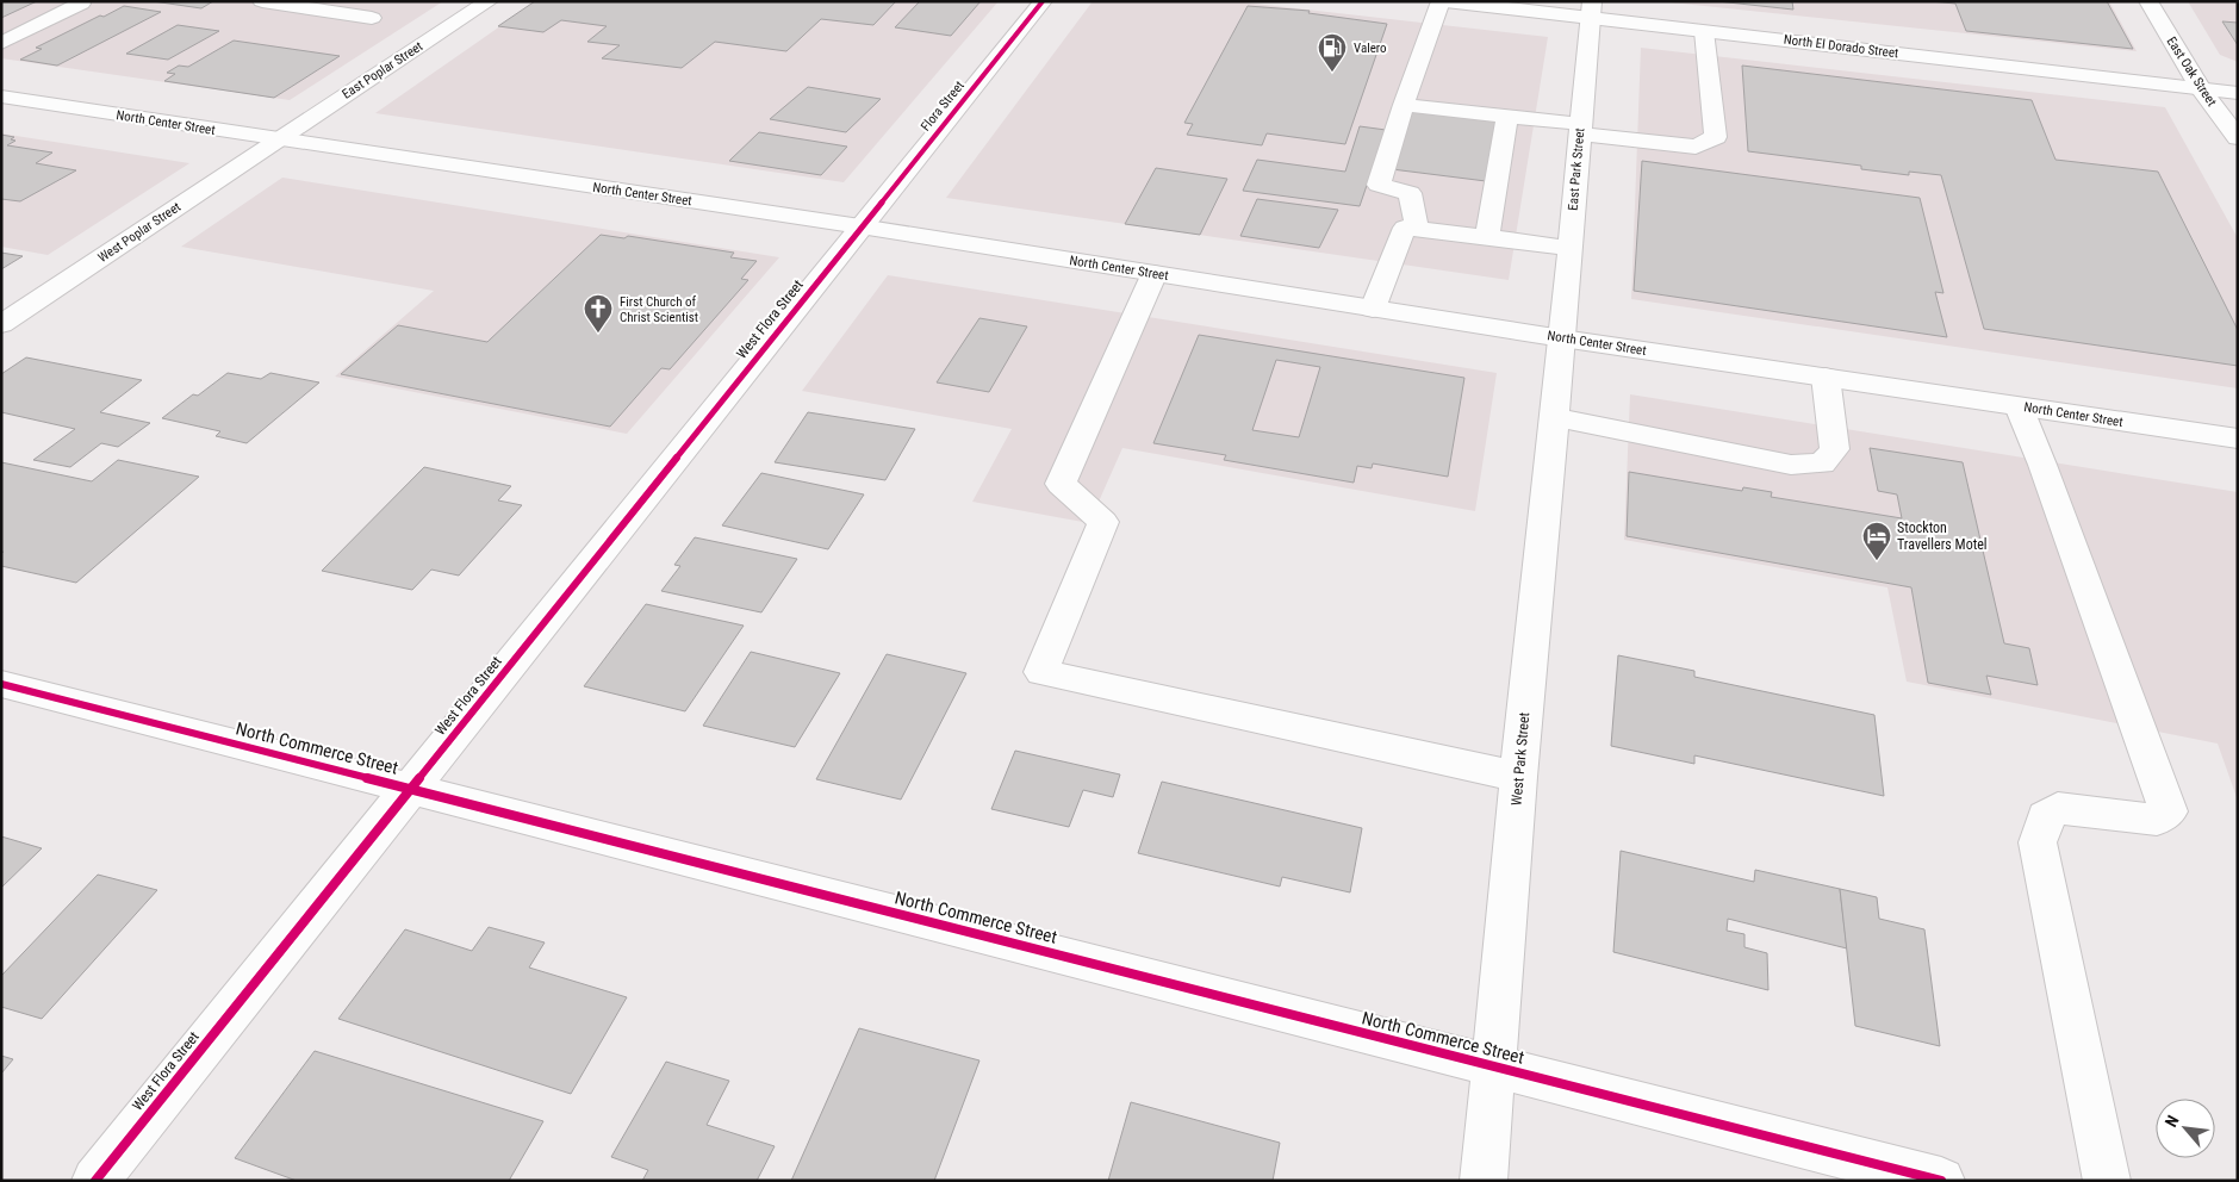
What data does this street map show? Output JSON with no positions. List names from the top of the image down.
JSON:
{
  "streets": {
    "street": [
      "North El Dorado Street",
      "East Poplar Street",
      "East Oak Street",
      "Flora Street",
      "North Center Street",
      "East Park Street",
      "West Poplar Street",
      "West Flora Street",
      "North Commerce Street",
      "West Park Street"
    ]
  },
  "crossings": [
    ["North El Dorado Street", "East Oak Street"],
    ["North El Dorado Street", "East Park Street"],
    ["East Poplar Street", "North Center Street"],
    ["East Poplar Street", "West Poplar Street"],
    ["Flora Street", "North Center Street"],
    ["Flora Street", "West Flora Street"],
    ["North Center Street", "East Park Street"],
    ["North Center Street", "West Poplar Street"],
    ["North Center Street", "West Flora Street"],
    ["North Center Street", "West Park Street"],
    ["East Park Street", "West Park Street"],
    ["West Flora Street", "North Commerce Street"],
    ["North Commerce Street", "West Park Street"]
  ],
  "places": {
    "fuel station": ["Valero"],
    "church": ["First Church of Christ Scientist"],
    "hotel": ["Stockton Travellers Motel"]
  },
  "north": "top left"
}
